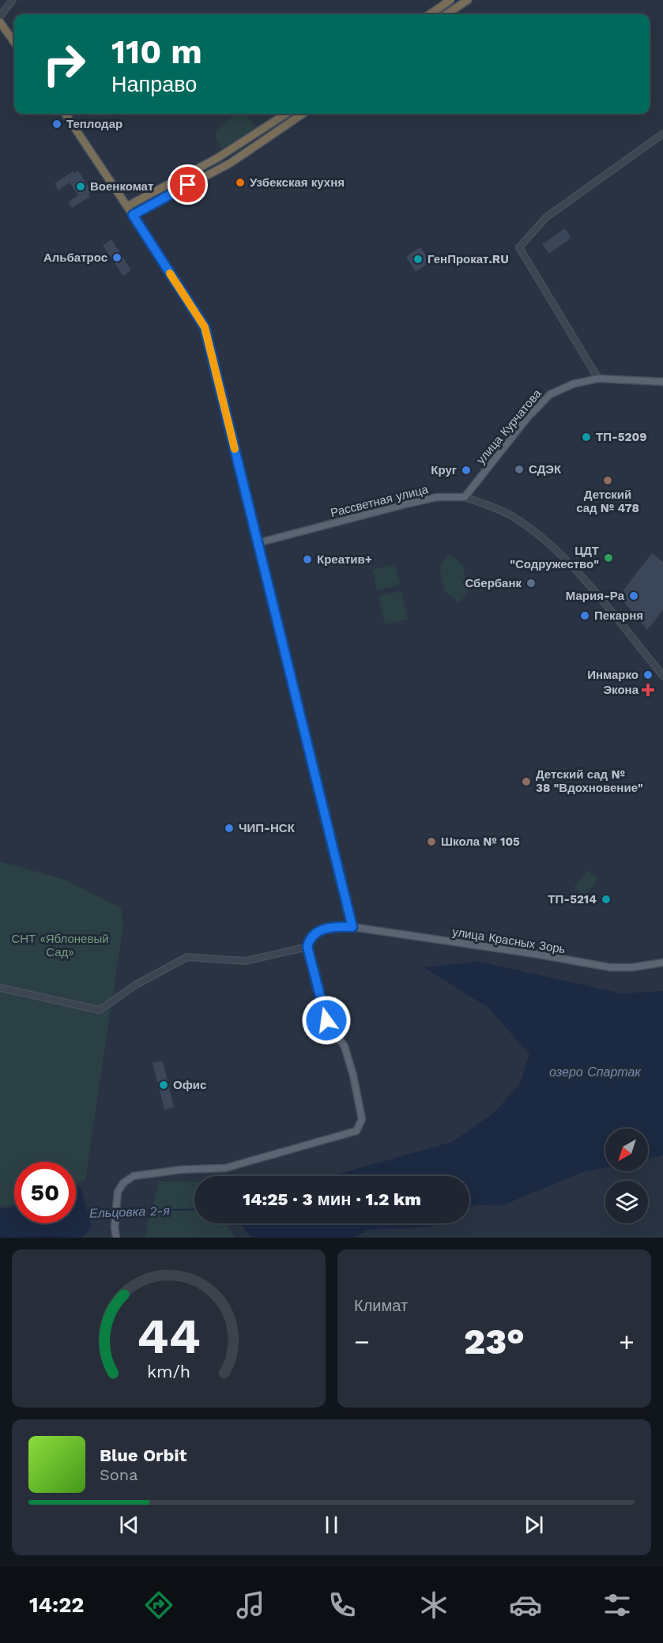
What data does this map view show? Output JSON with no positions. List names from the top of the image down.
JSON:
{
  "streets": {
    "main road": ["улица Курчатова", "Рассветная улица", "улица Красных Зорь"]
  },
  "crossings": [
    ["улица Курчатова", "Рассветная улица"]
  ],
  "water": ["озеро Спартак", "Ельцовка 2-я"],
  "parks": ["СНТ «Яблоневый Сад»"],
  "places": {
    "other": [
      "Теплодар",
      "Узбекская кухня",
      "Военкомат",
      "Альбатрос",
      "ГенПрокат.RU",
      "ТП-5209",
      "СДЭК",
      "Круг",
      "Детский сад № 478",
      "ЦДТ \"Содружество\"",
      "Креатив+",
      "Сбербанк",
      "Мария-Ра",
      "Пекарня",
      "Инмарко",
      "Детский сад № 38 \"Вдохновение\"",
      "ЧИП-НСК",
      "Школа № 105",
      "ТП-5214",
      "Офис"
    ],
    "health": ["Экона"]
  },
  "north": "bottom left",
  "page": {
    "turn": ["110 m", "Направо"],
    "limit": "50",
    "trip": "14:25 · 3 мин · 1.2 km",
    "tile": "Климат",
    "heat": ["−", "23°", "+"],
    "song": ["Blue Orbit", "Sona"],
    "tabs": "14:22",
    "gauge": ["44", "km/h"]
  }
}
